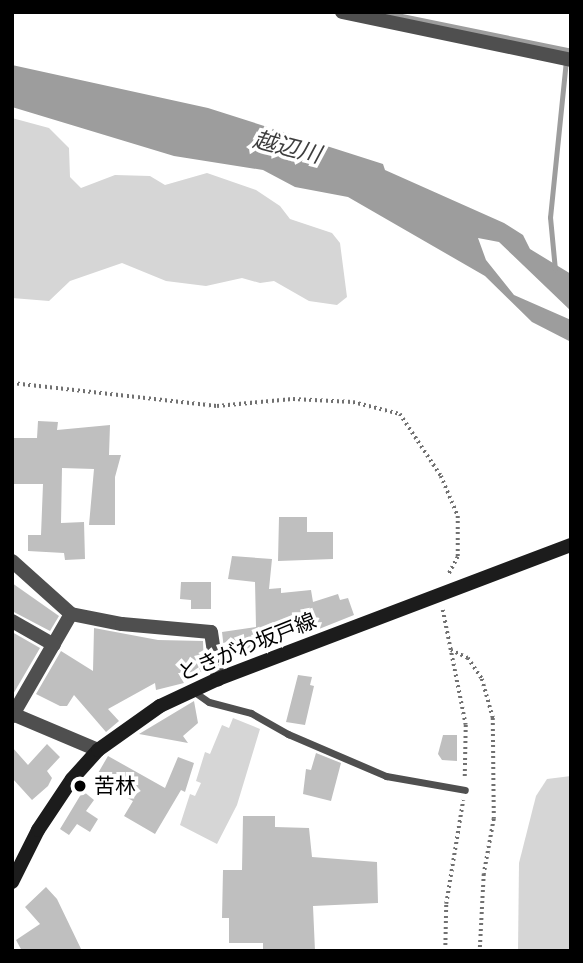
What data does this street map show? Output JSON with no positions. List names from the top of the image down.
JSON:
{
  "streets": {
    "main road": ["ときがわ坂戸線"]
  },
  "water": ["越辺川"],
  "places": ["苦林"]
}
